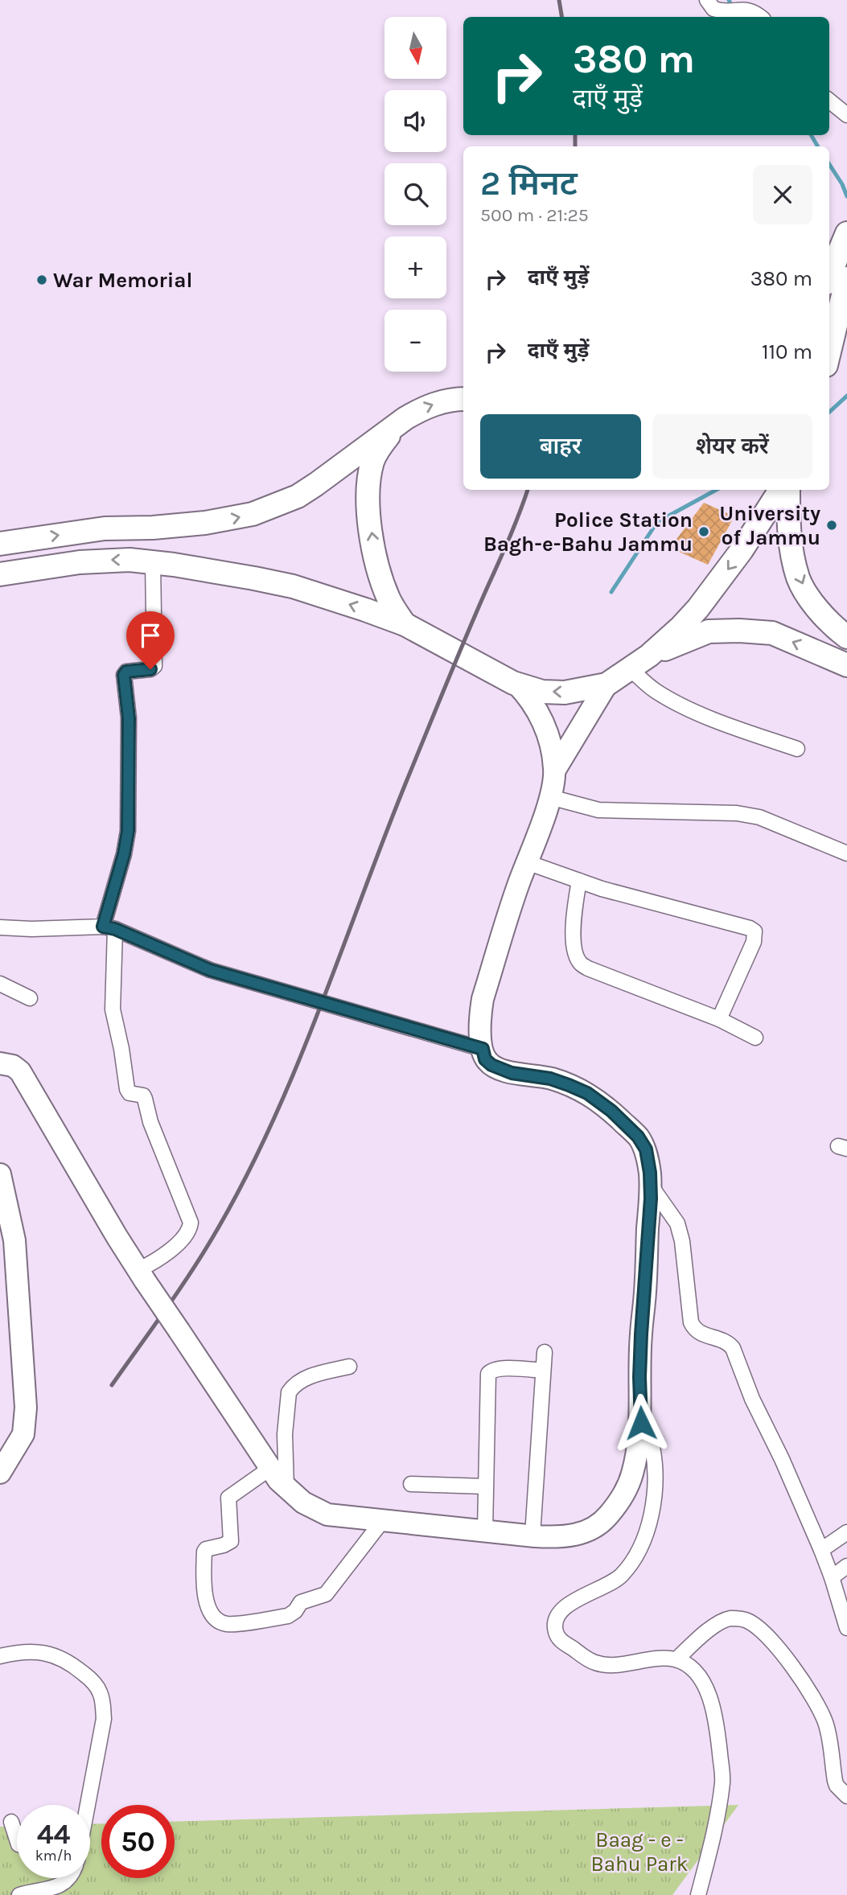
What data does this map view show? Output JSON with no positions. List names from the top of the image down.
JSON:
{
  "parks": ["Baag - e - Bahu Park"],
  "places": ["War Memorial", "University of Jammu", "Police Station Bagh-e-Bahu Jammu"],
  "north": "bottom",
  "page": {
    "map_buttons": ["+", "−"],
    "turn": ["380 m", "दाएँ मुड़ें"],
    "heading": ["2 मिनट", "500 m · 21:25"],
    "list": [
      {
        "name": "दाएँ मुड़ें",
        "value": "380 m"
      },
      {
        "name": "दाएँ मुड़ें",
        "value": "110 m"
      }
    ],
    "buttons": ["बाहर", "शेयर करें"],
    "speed": "44 km/h",
    "limit": "50"
  }
}
